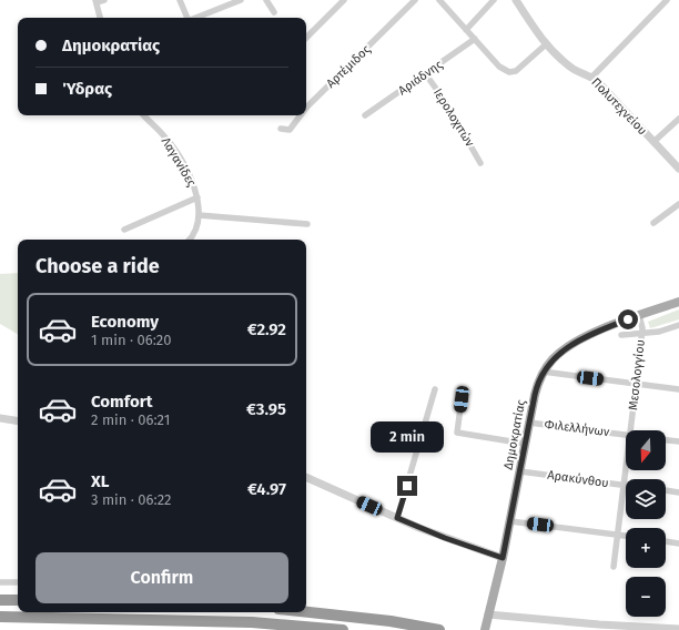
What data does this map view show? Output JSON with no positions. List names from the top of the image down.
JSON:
{
  "streets": {
    "main road": ["Δημοκρατίας"],
    "street": [
      "Αρτέμιδος",
      "Αριάδνης",
      "Πολυτεχνείου",
      "Ιερολοχιτών",
      "Λαγανίδες",
      "Μεσολογγίου",
      "Φιλελλήνων",
      "Αρακύνθου"
    ]
  },
  "crossings": [
    ["Αριάδνης", "Ιερολοχιτών"],
    ["Μεσολογγίου", "Δημοκρατίας"],
    ["Μεσολογγίου", "Αρακύνθου"],
    ["Φιλελλήνων", "Δημοκρατίας"],
    ["Δημοκρατίας", "Αρακύνθου"]
  ],
  "north": "bottom",
  "page": {
    "banner": ["Δημοκρατίας", "Ύδρας"],
    "heading": "Choose a ride",
    "list": [
      {
        "name": "Economy",
        "note": "1 min · 06:20",
        "value": "€2.92"
      },
      {
        "name": "Comfort",
        "note": "2 min · 06:21",
        "value": "€3.95"
      },
      {
        "name": "XL",
        "note": "3 min · 06:22",
        "value": "€4.97"
      }
    ],
    "bubble": "2 min",
    "map_buttons": ["+", "−"],
    "buttons": "Confirm"
  }
}
